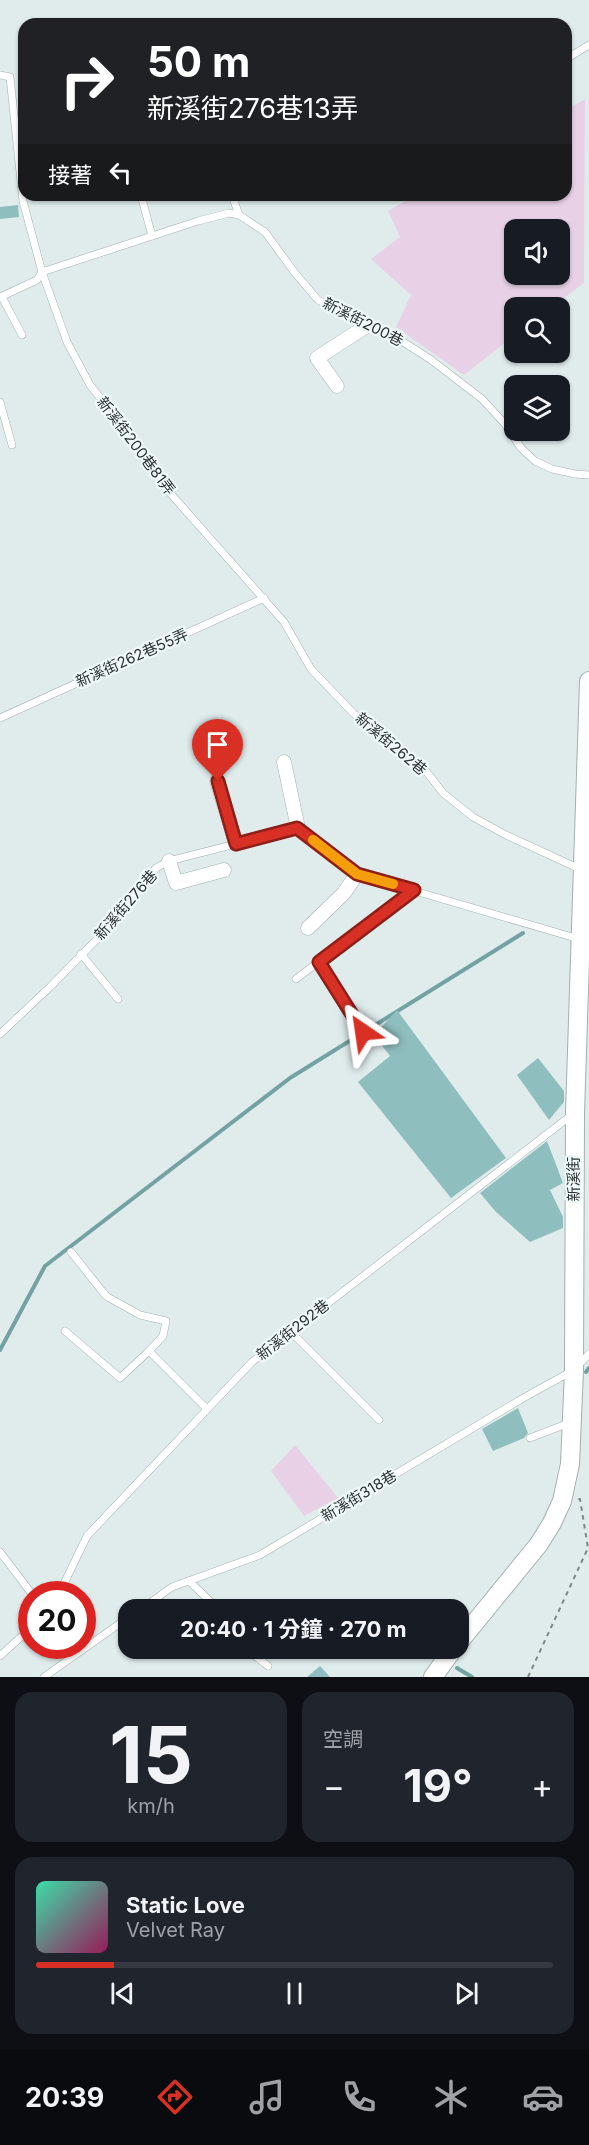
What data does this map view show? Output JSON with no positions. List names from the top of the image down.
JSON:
{
  "streets": {
    "street": ["新溪街"],
    "lane": [
      "新溪街200巷",
      "新溪街200巷81弄",
      "新溪街262巷55弄",
      "新溪街262巷",
      "新溪街276巷",
      "新溪街292巷",
      "新溪街318巷"
    ]
  },
  "crossings": [
    ["新溪街200巷81弄", "新溪街262巷55弄"],
    ["新溪街200巷81弄", "新溪街262巷"],
    ["新溪街262巷55弄", "新溪街262巷"],
    ["新溪街262巷", "新溪街"],
    ["新溪街", "新溪街292巷"],
    ["新溪街", "新溪街318巷"]
  ],
  "page": {
    "turn": ["50 m", "新溪街276巷13弄"],
    "then": "接著",
    "limit": "20",
    "trip": "20:40 · 1 分鐘 · 270 m",
    "tile": [
      ["15", "km/h"],
      "空調"
    ],
    "heat": ["−", "19°", "+"],
    "song": ["Static Love", "Velvet Ray"],
    "tabs": "20:39"
  }
}
